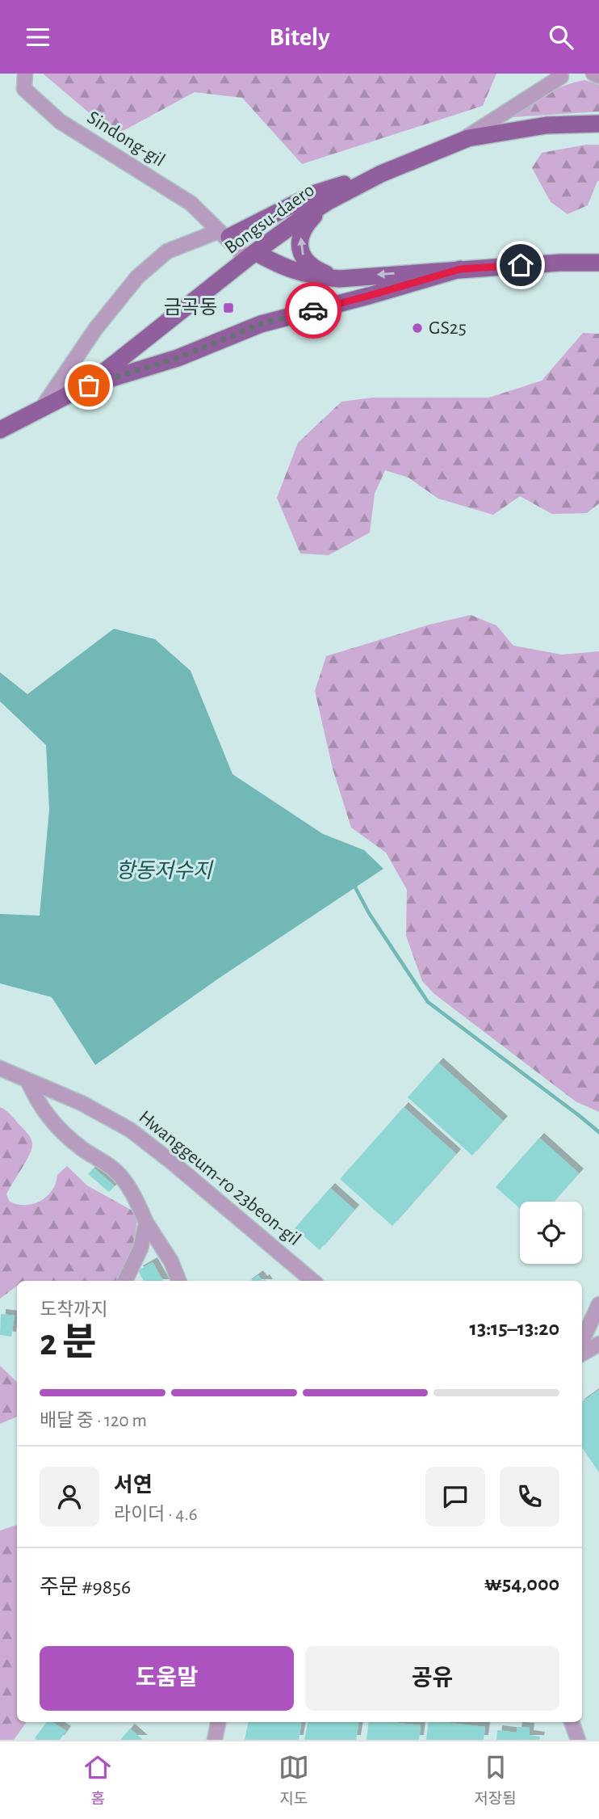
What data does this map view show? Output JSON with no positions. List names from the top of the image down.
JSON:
{
  "streets": {
    "main road": ["Bongsu-daero"],
    "street": ["Sindong-gil", "Hwanggeum-ro 23beon-gil"]
  },
  "water": ["항동저수지"],
  "places": {
    "transit": ["금곡동"],
    "other": ["GS25"]
  },
  "page": {
    "header": "Bitely",
    "heading": ["2 분", "도착까지", "13:15–13:20"],
    "panel": [
      "서연",
      "라이더 · 4.6",
      "주문 #9856",
      "₩54,000"
    ],
    "bar": "배달 중 · 120 m",
    "buttons": ["도움말", "공유"],
    "tabs": ["홈", "지도", "저장됨"]
  }
}
